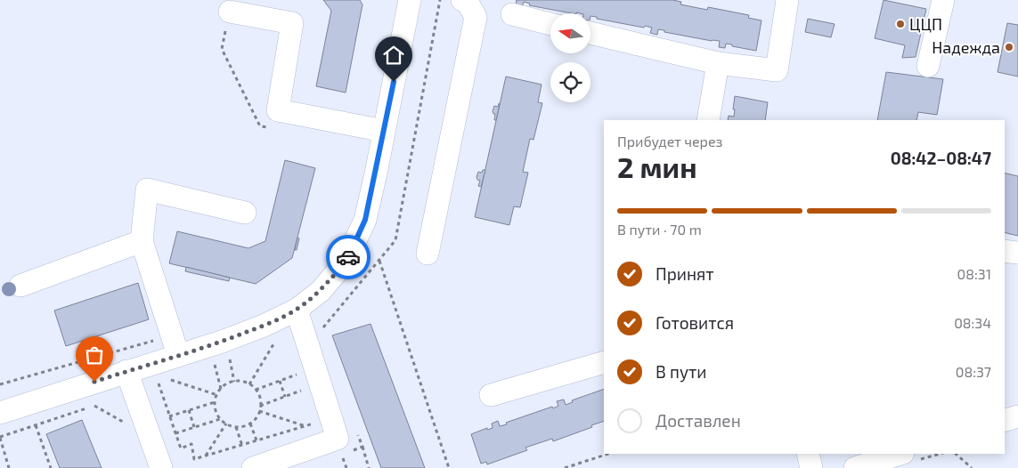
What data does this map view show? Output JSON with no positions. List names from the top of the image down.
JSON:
{
  "places": ["ЦЦП", "Надежда"],
  "north": "left",
  "page": {
    "heading": ["2 мин", "Прибудет через", "08:42–08:47"],
    "bar": "В пути · 70 m",
    "list": [
      ["Принят", "08:31"],
      ["Готовится", "08:34"],
      ["В пути", "08:37"],
      "Доставлен"
    ]
  }
}
